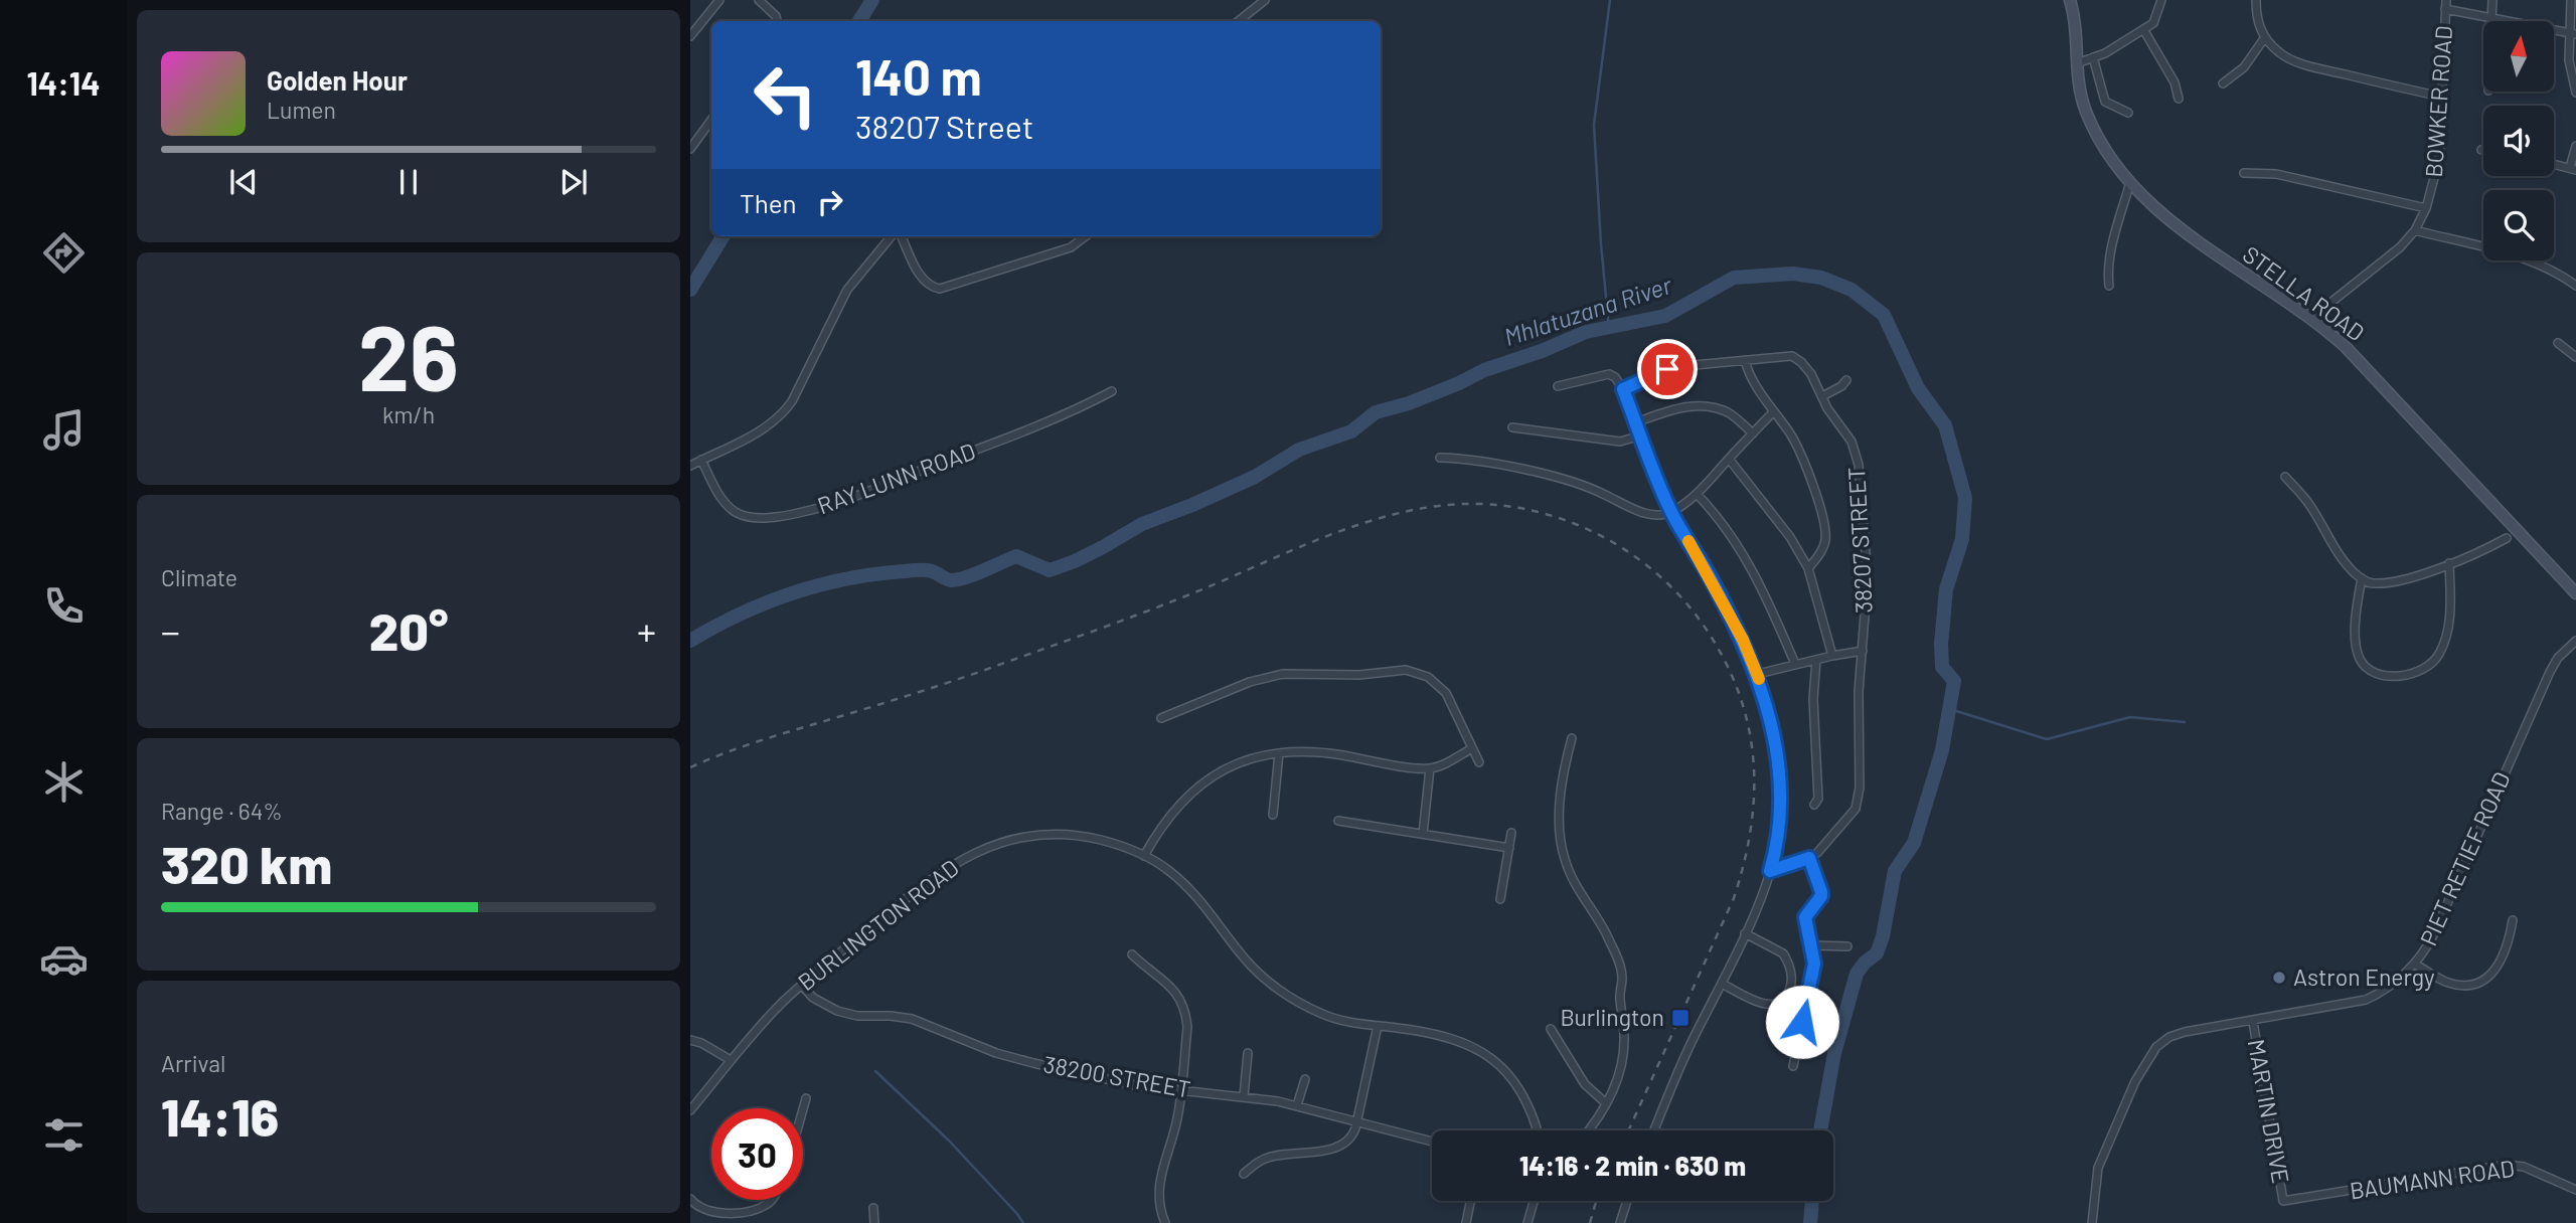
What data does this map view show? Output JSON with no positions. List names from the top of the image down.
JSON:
{
  "streets": {
    "main road": ["STELLA ROAD"],
    "street": [
      "BOWKER ROAD",
      "RAY LUNN ROAD",
      "38207 STREET",
      "PIET RETIEF ROAD",
      "BURLINGTON ROAD",
      "38200 STREET",
      "MARTIN DRIVE",
      "BAUMANN ROAD"
    ]
  },
  "crossings": [
    ["BOWKER ROAD", "STELLA ROAD"],
    ["PIET RETIEF ROAD", "MARTIN DRIVE"],
    ["BURLINGTON ROAD", "38200 STREET"],
    ["MARTIN DRIVE", "BAUMANN ROAD"]
  ],
  "water": ["Mhlatuzana River"],
  "places": {
    "other": ["Astron Energy"],
    "transit": ["Burlington"]
  },
  "north": "top",
  "page": {
    "tabs": "14:14",
    "turn": ["140 m", "38207 Street"],
    "song": ["Golden Hour", "Lumen"],
    "then": "Then",
    "tile": [
      ["26", "km/h"],
      "Climate",
      ["Range · 64%", "320 km"],
      ["Arrival", "14:16"]
    ],
    "heat": ["−", "20°", "+"],
    "limit": "30",
    "trip": "14:16 · 2 min · 630 m"
  }
}
